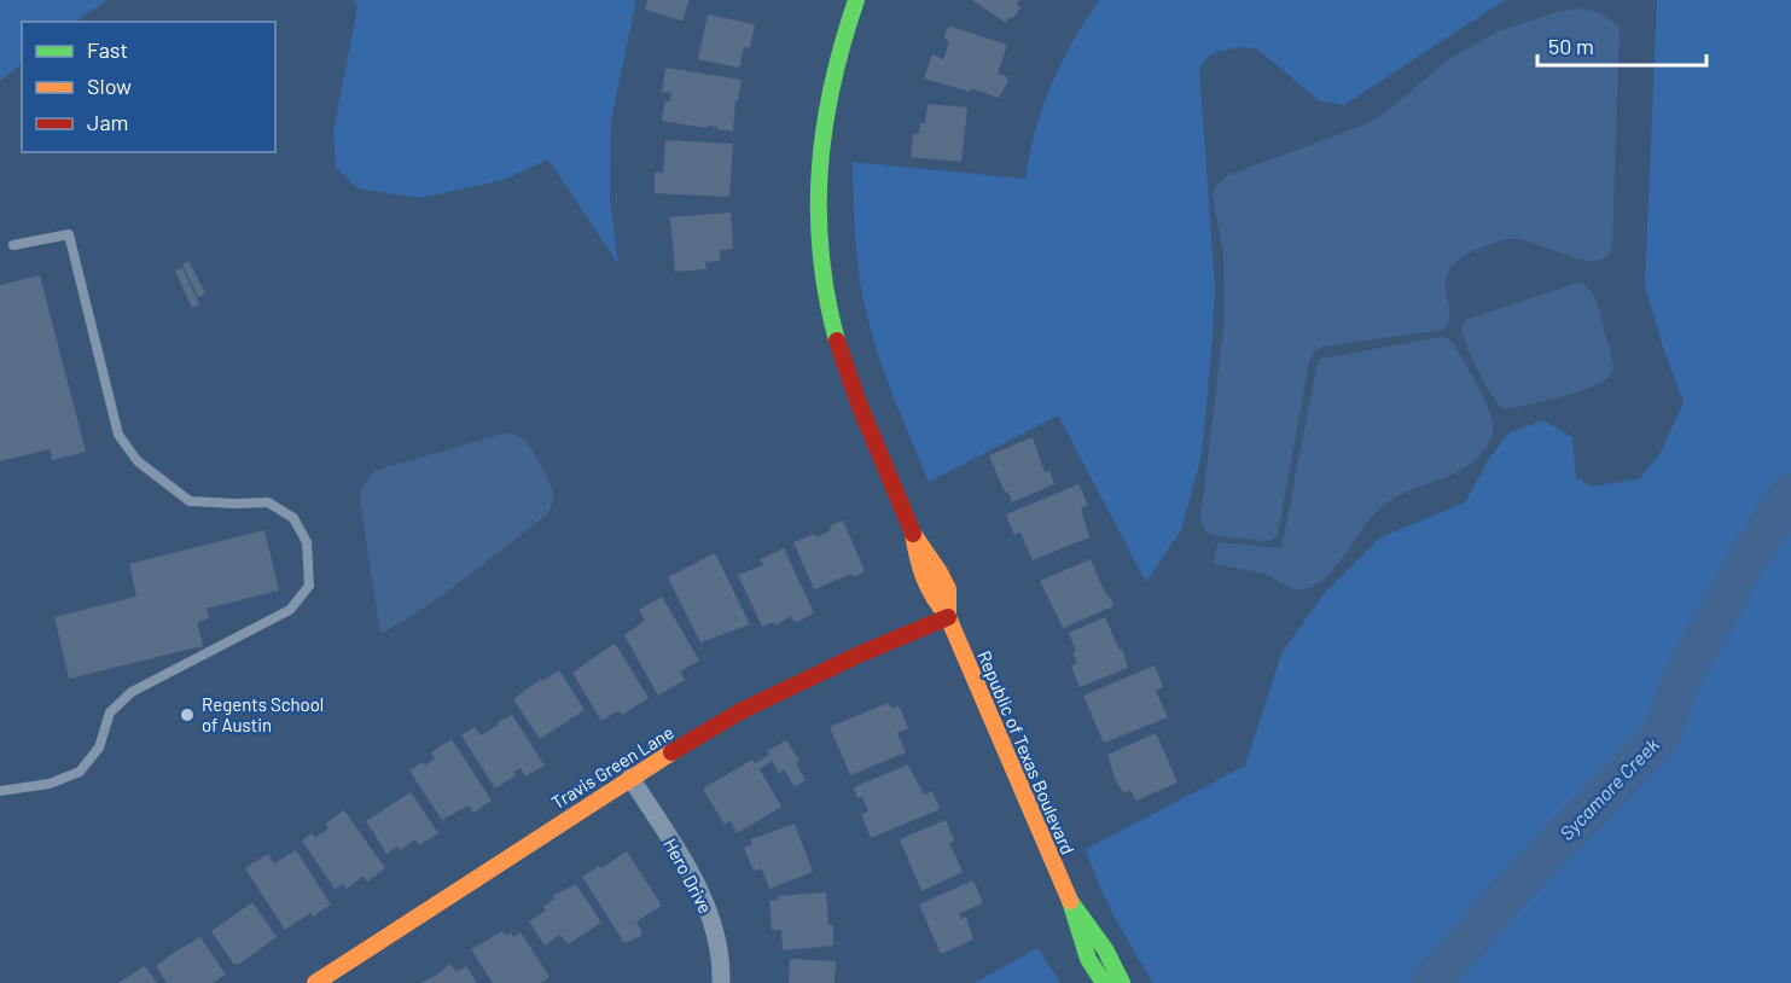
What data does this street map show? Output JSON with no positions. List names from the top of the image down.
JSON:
{
  "streets": {
    "street": ["Republic of Texas Boulevard", "Travis Green Lane", "Hero Drive"]
  },
  "crossings": [
    ["Republic of Texas Boulevard", "Travis Green Lane"],
    ["Travis Green Lane", "Hero Drive"]
  ],
  "water": ["Sycamore Creek"],
  "places": ["Regents School of Austin"],
  "legend": ["Fast", "Slow", "Jam"],
  "scale_bar": "50 m"
}
